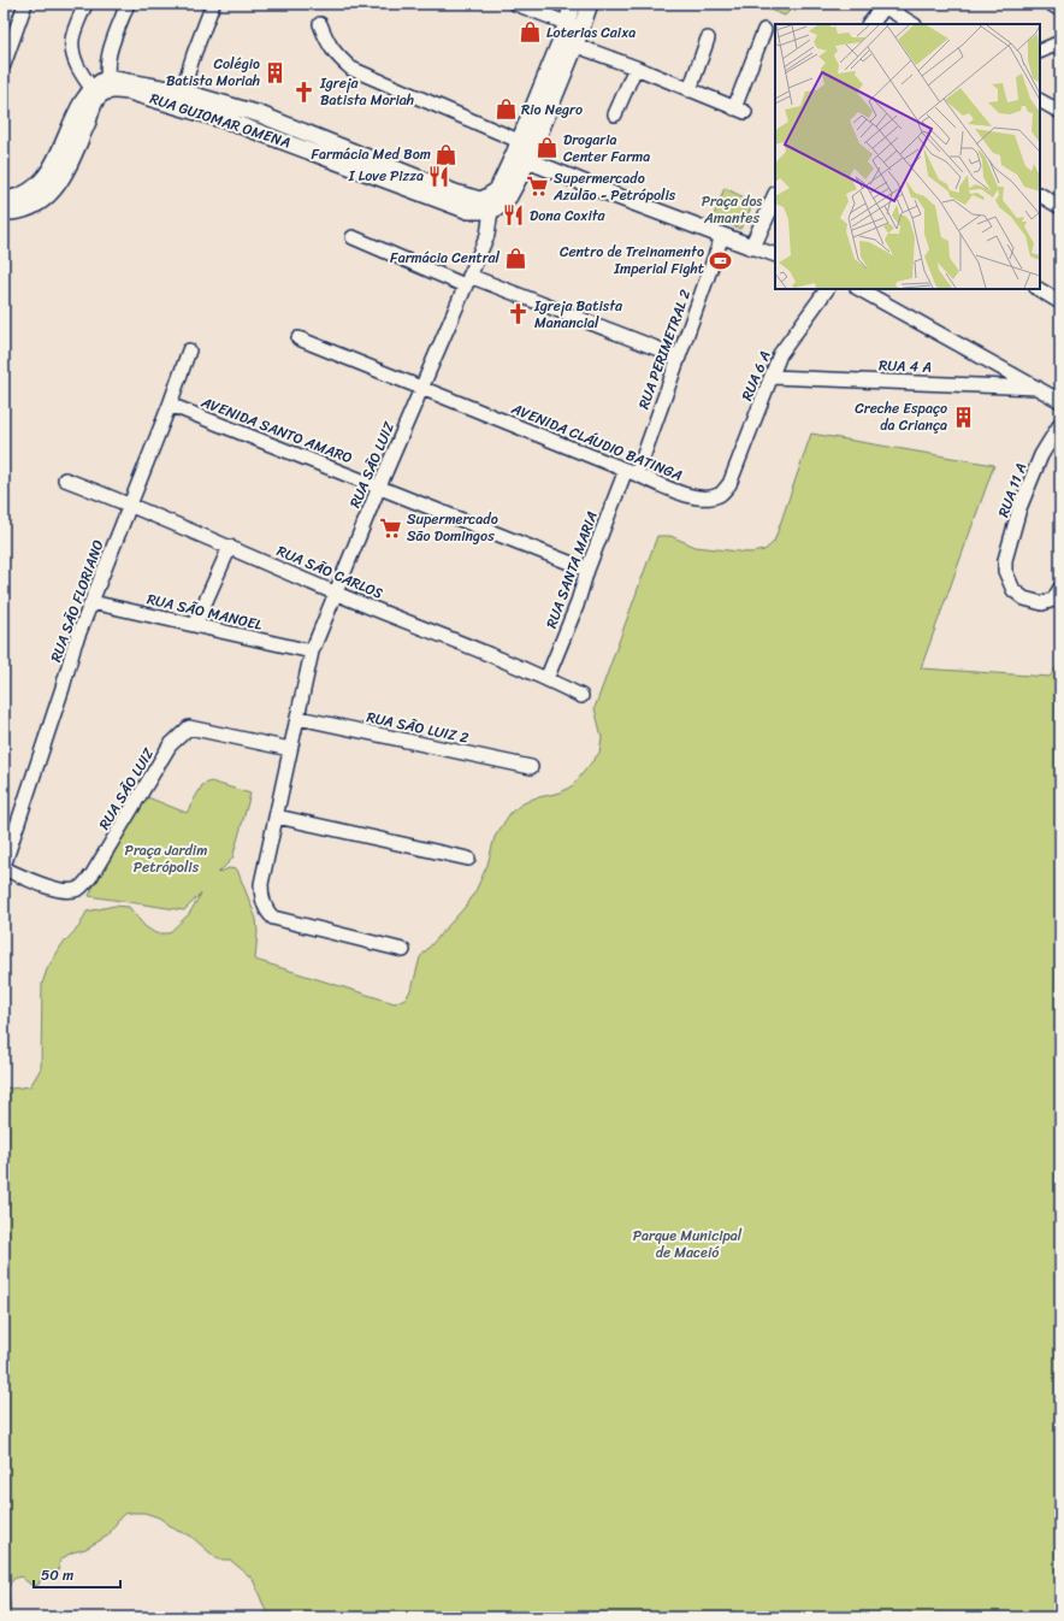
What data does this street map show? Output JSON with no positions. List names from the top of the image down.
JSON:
{
  "streets": {
    "street": [
      "RUA GUIOMAR OMENA",
      "RUA PERIMETRAL 2",
      "RUA 4 A",
      "RUA 6 A",
      "AVENIDA SANTO AMARO",
      "AVENIDA CLÁUDIO BATINGA",
      "RUA SÃO LUIZ",
      "RUA 11 A",
      "RUA SANTA MARIA",
      "RUA SÃO CARLOS",
      "RUA SÃO FLORIANO",
      "RUA SÃO MANOEL",
      "RUA SÃO LUIZ 2"
    ]
  },
  "crossings": [
    ["RUA GUIOMAR OMENA", "RUA SÃO LUIZ"],
    ["RUA PERIMETRAL 2", "AVENIDA CLÁUDIO BATINGA"],
    ["RUA PERIMETRAL 2", "RUA SANTA MARIA"],
    ["RUA 4 A", "RUA 6 A"],
    ["RUA 6 A", "AVENIDA CLÁUDIO BATINGA"],
    ["AVENIDA SANTO AMARO", "RUA SÃO LUIZ"],
    ["AVENIDA SANTO AMARO", "RUA SANTA MARIA"],
    ["AVENIDA SANTO AMARO", "RUA SÃO FLORIANO"],
    ["AVENIDA CLÁUDIO BATINGA", "RUA SÃO LUIZ"],
    ["AVENIDA CLÁUDIO BATINGA", "RUA SANTA MARIA"],
    ["RUA SÃO LUIZ", "RUA SÃO CARLOS"],
    ["RUA SÃO LUIZ", "RUA SÃO FLORIANO"],
    ["RUA SÃO LUIZ", "RUA SÃO MANOEL"],
    ["RUA SÃO LUIZ", "RUA SÃO LUIZ 2"],
    ["RUA SANTA MARIA", "RUA SÃO CARLOS"],
    ["RUA SÃO CARLOS", "RUA SÃO FLORIANO"],
    ["RUA SÃO FLORIANO", "RUA SÃO MANOEL"]
  ],
  "parks": ["Praça dos Amantes", "Praça Jardim Petrópolis", "Parque Municipal de Maceió"],
  "places": {
    "shop": [
      "Loterias Caixa",
      "Rio Negro",
      "Drogaria Center Farma",
      "Farmácia Med Bom",
      "Farmácia Central"
    ],
    "building": ["Colégio Batista Moriah", "Creche Espaço da Criança"],
    "church": ["Igreja Batista Moriah", "Igreja Batista Manancial"],
    "restaurant": ["I Love Pizza", "Dona Coxita"],
    "supermarket": ["Supermercado Azulão - Petrópolis", "Supermercado São Domingos"],
    "sports": ["Centro de Treinamento Imperial Fight"]
  },
  "scale_bar": "50 m"
}
